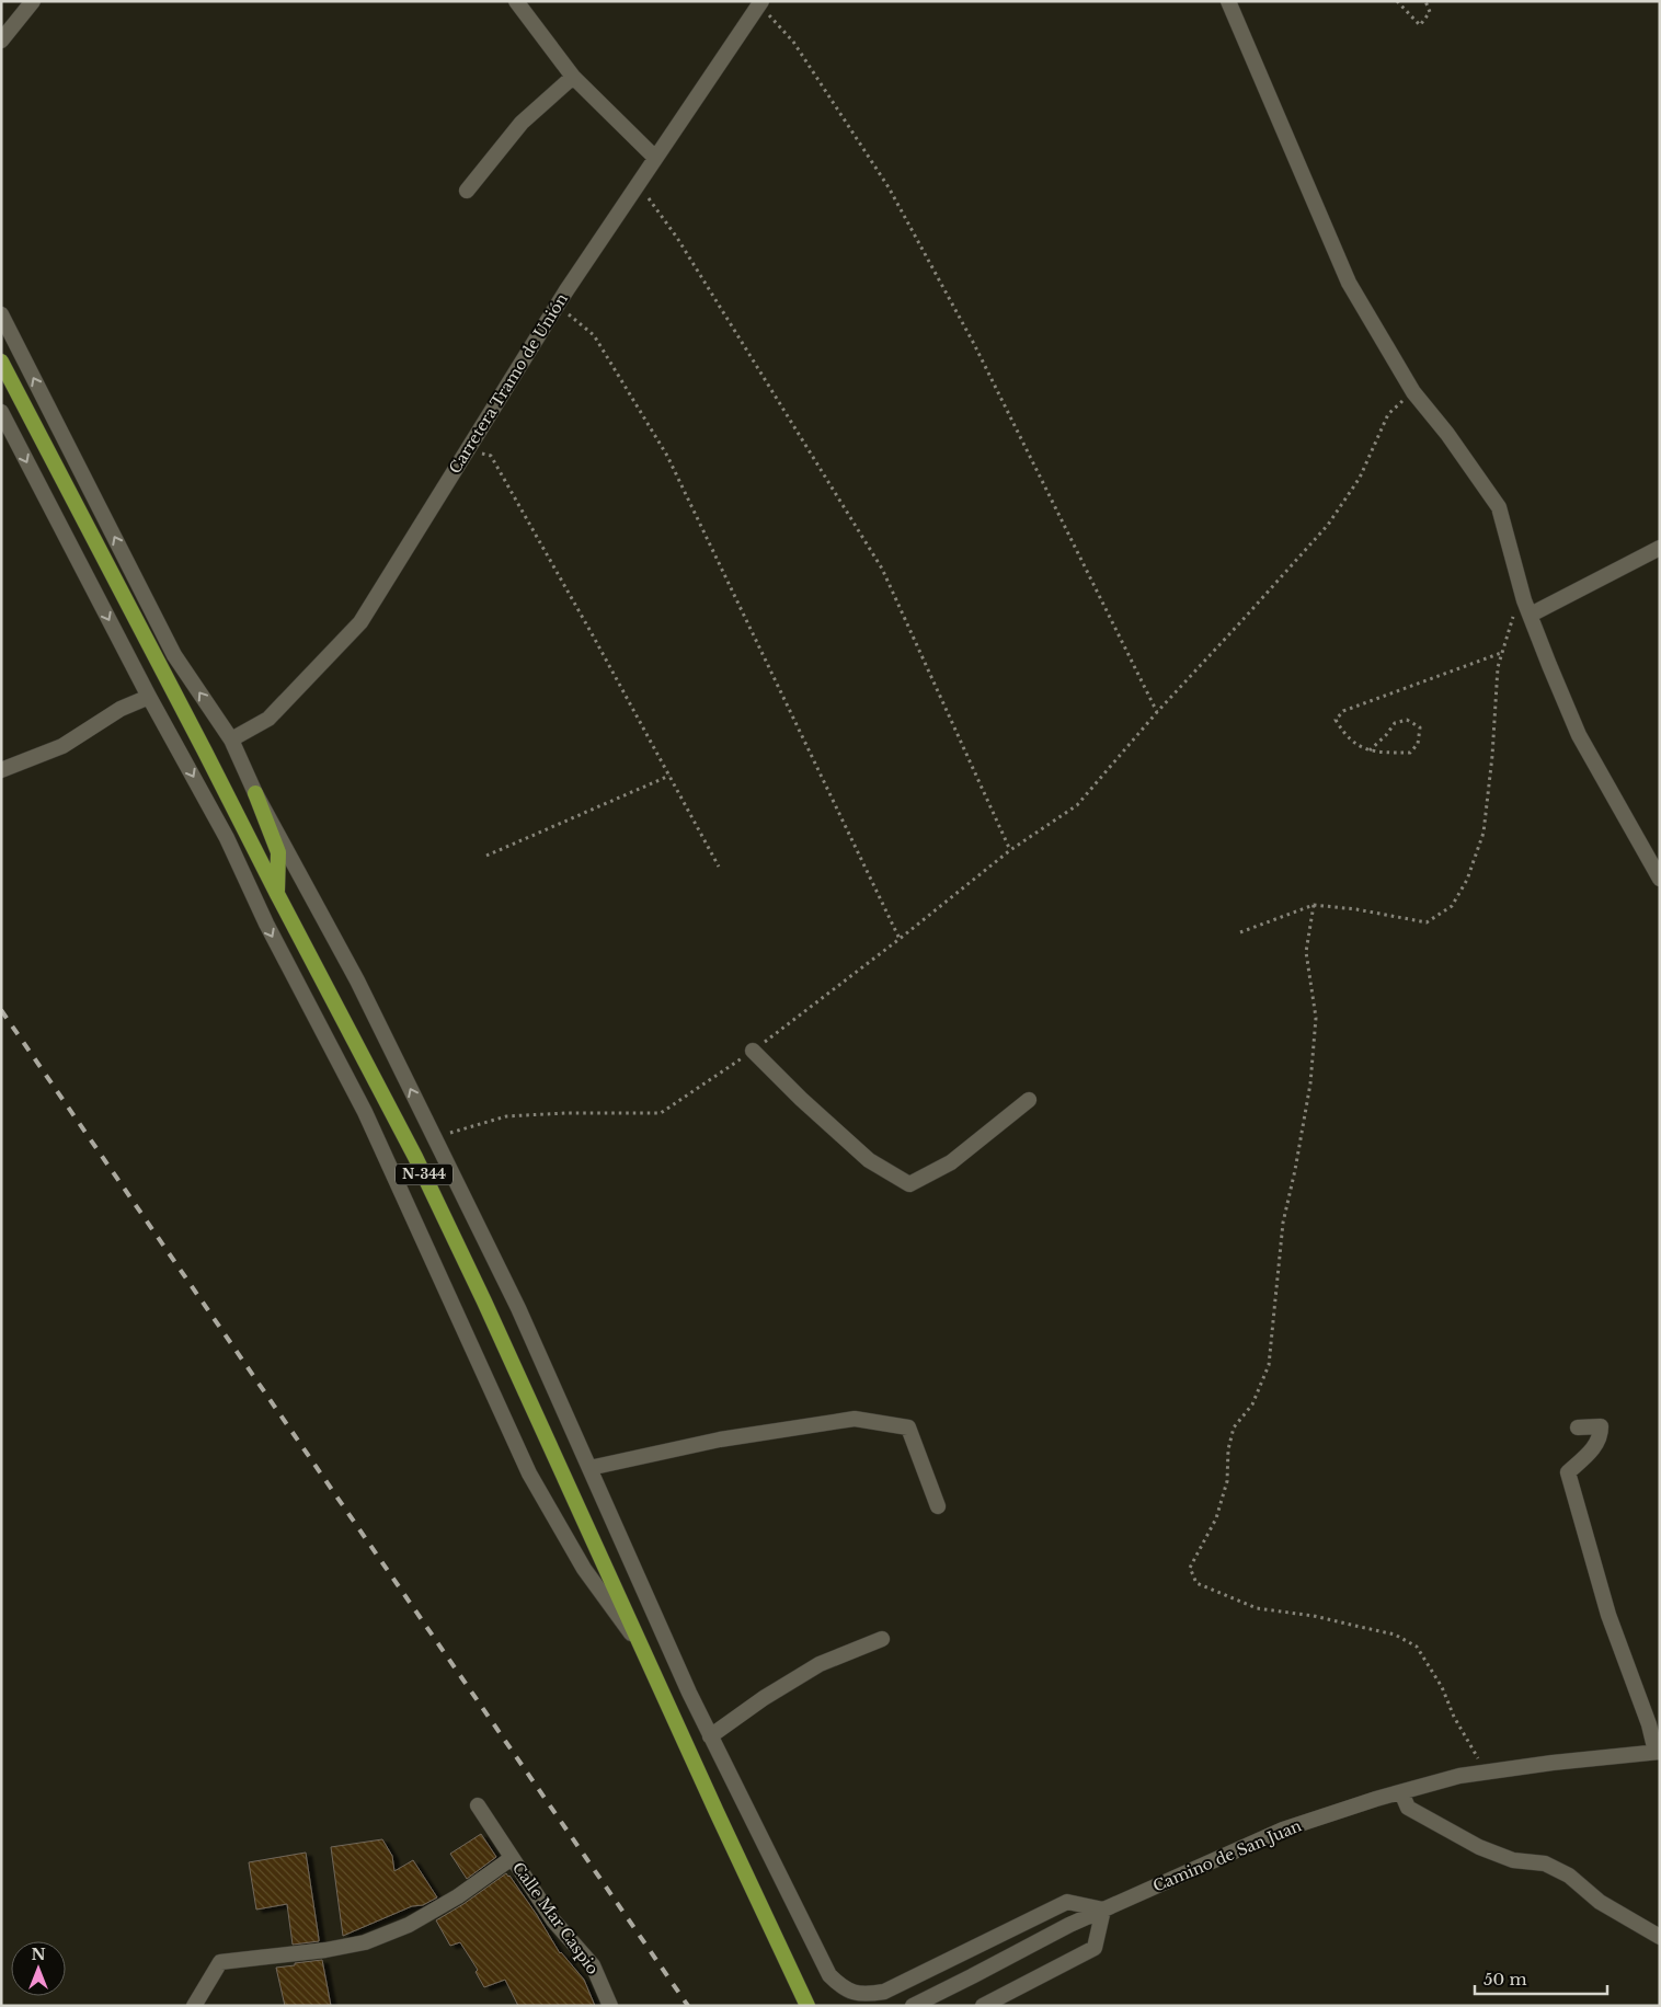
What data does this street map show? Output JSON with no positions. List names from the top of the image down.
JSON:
{
  "streets": {
    "highway": ["N-344"],
    "street": ["Carretera Tramo de Unión", "Camino de San Juan", "Calle Mar Caspio"]
  },
  "scale_bar": "50 m",
  "north": "top"
}
